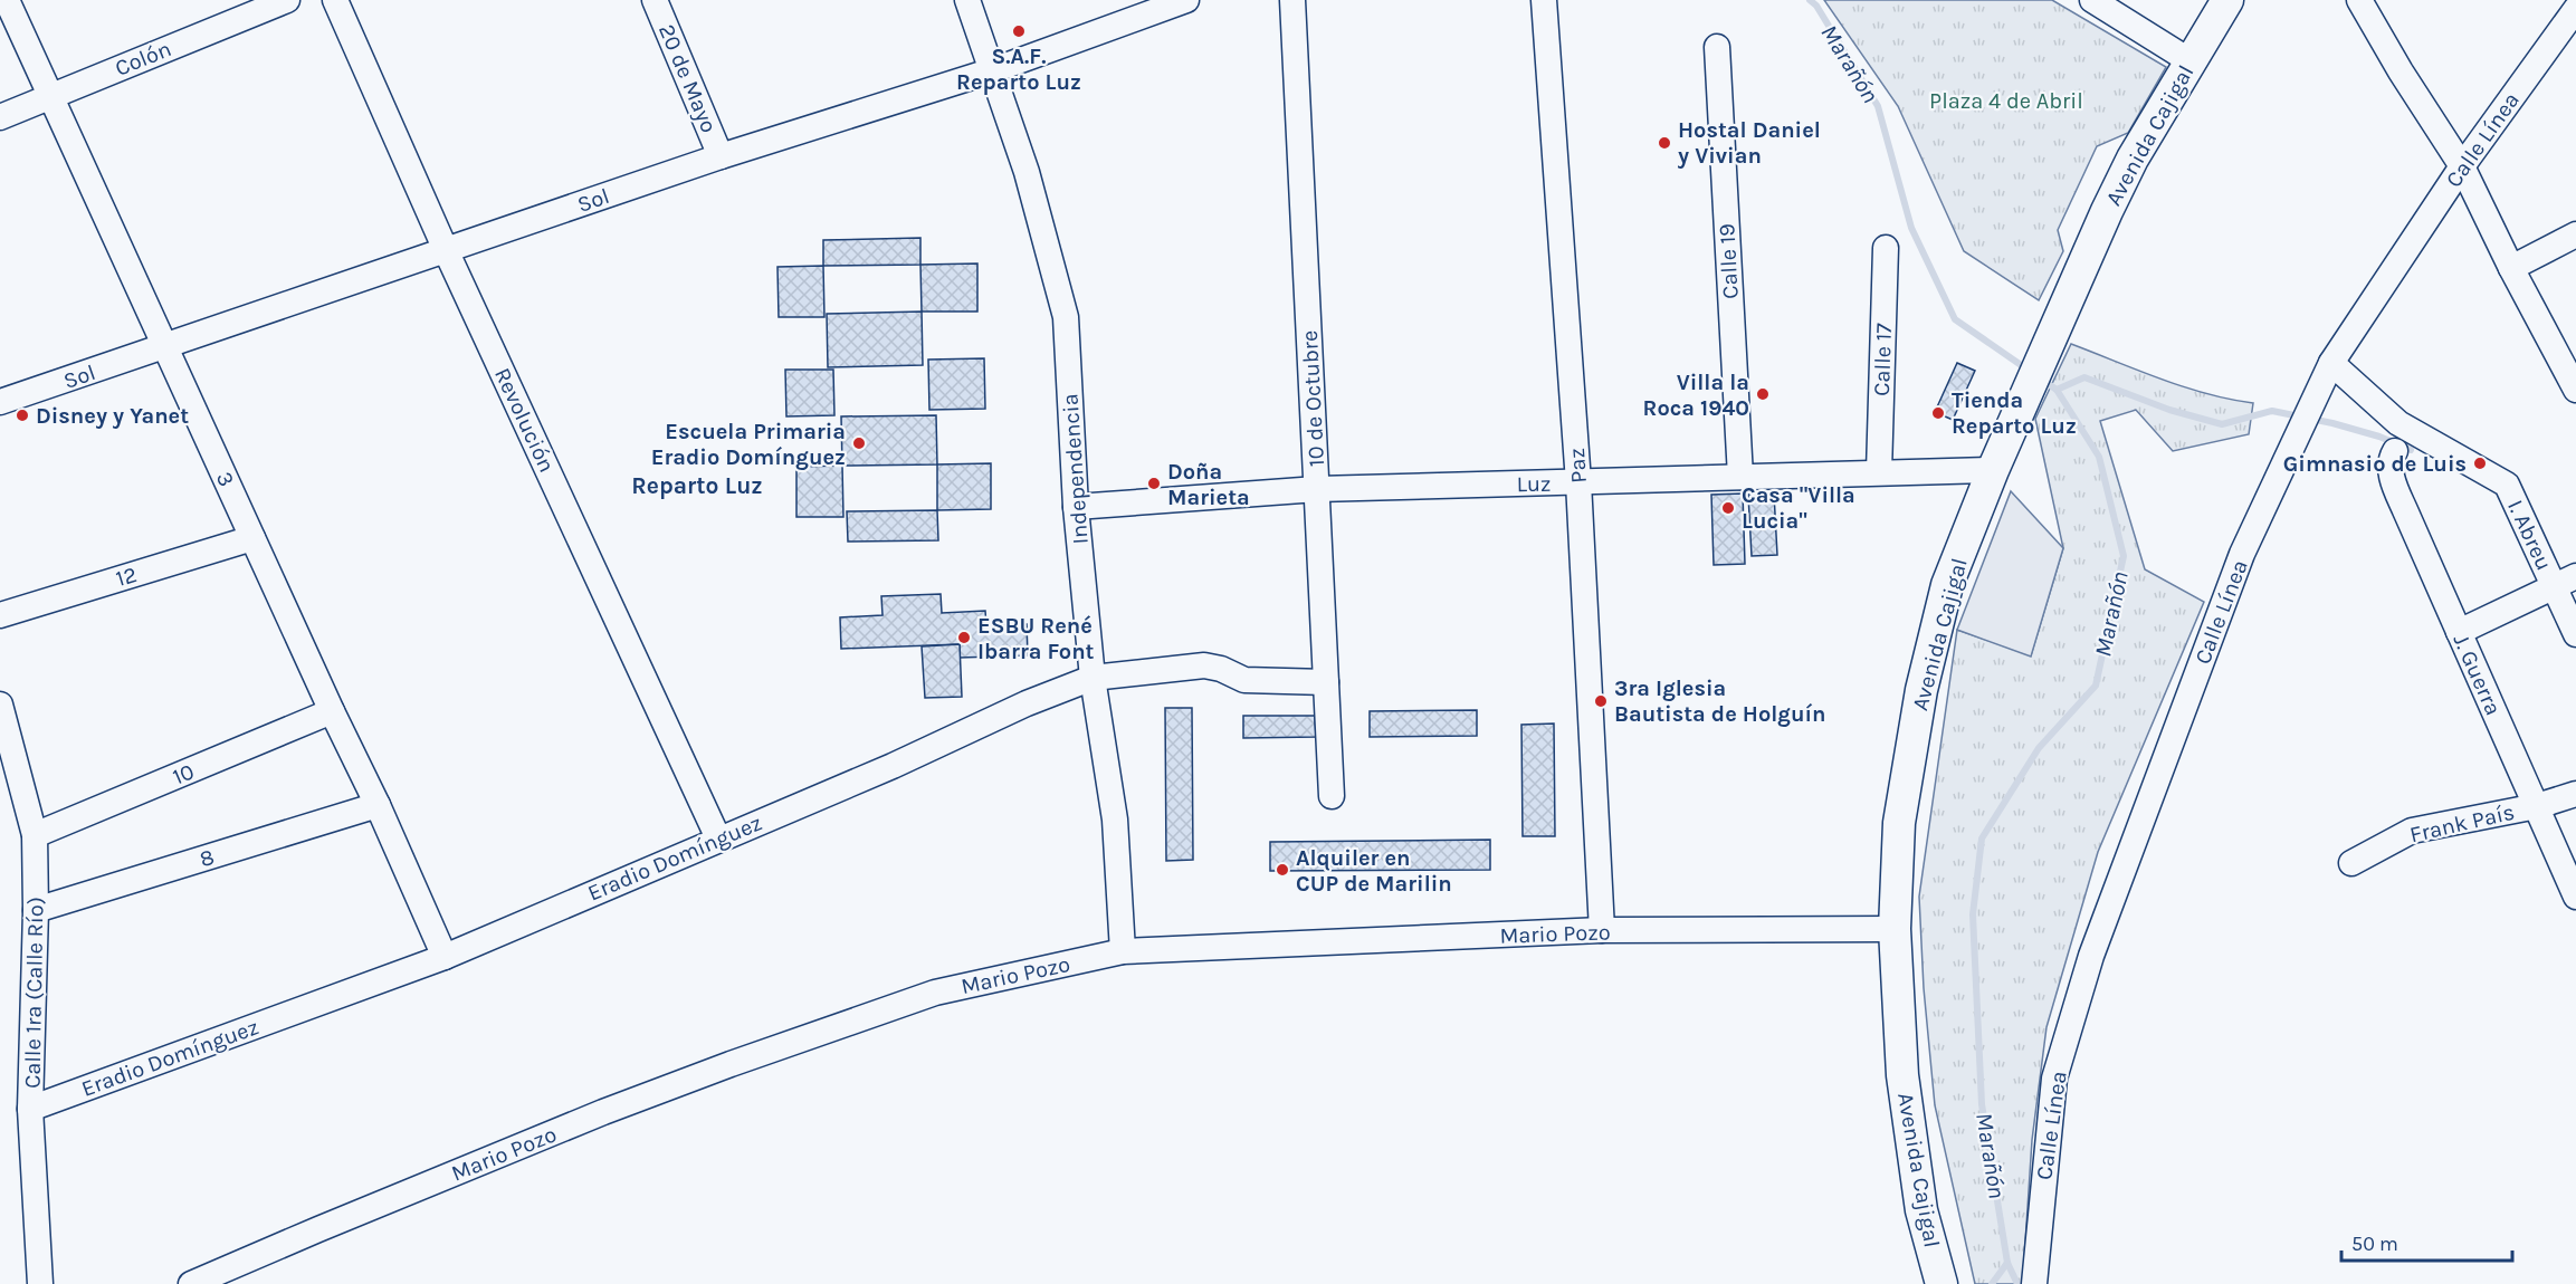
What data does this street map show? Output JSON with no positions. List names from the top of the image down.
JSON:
{
  "streets": {
    "main road": ["Avenida Cajigal"],
    "street": [
      "Colón",
      "20 de Mayo",
      "Calle Línea",
      "Sol",
      "Calle 19",
      "Calle 17",
      "10 de Octubre",
      "Revolución",
      "Paz",
      "Independencia",
      "3",
      "Luz",
      "I. Abreu",
      "12",
      "J. Guerra",
      "10",
      "Frank País",
      "8",
      "Eradio Domínguez",
      "Mario Pozo",
      "Calle 1ra (Calle Río)"
    ]
  },
  "crossings": [
    ["Colón", "3"],
    ["20 de Mayo", "Sol"],
    ["Avenida Cajigal", "Luz"],
    ["Avenida Cajigal", "Mario Pozo"],
    ["Calle Línea", "I. Abreu"],
    ["Sol", "Revolución"],
    ["Sol", "Independencia"],
    ["Sol", "3"],
    ["Calle 19", "Luz"],
    ["Calle 17", "Luz"],
    ["10 de Octubre", "Luz"],
    ["10 de Octubre", "Eradio Domínguez"],
    ["Revolución", "Eradio Domínguez"],
    ["Paz", "Luz"],
    ["Paz", "Mario Pozo"],
    ["Independencia", "Luz"],
    ["Independencia", "Eradio Domínguez"],
    ["Independencia", "Mario Pozo"],
    ["3", "12"],
    ["3", "10"],
    ["3", "8"],
    ["3", "Eradio Domínguez"],
    ["J. Guerra", "Frank País"],
    ["10", "Calle 1ra (Calle Río)"],
    ["8", "Calle 1ra (Calle Río)"],
    ["Eradio Domínguez", "Calle 1ra (Calle Río)"]
  ],
  "districts": ["Reparto Luz"],
  "water": ["Marañón"],
  "parks": ["Plaza 4 de Abril"],
  "places": [
    "S.A.F. Reparto Luz",
    "Hostal Daniel y Vivian",
    "Villa la Roca 1940",
    "Tienda Reparto Luz",
    "Disney y Yanet",
    "Escuela Primaria Eradio Domínguez",
    "Gimnasio de Luis",
    "Doña Marieta",
    "Casa \"Villa Lucia\"",
    "ESBU René Ibarra Font",
    "3ra Iglesia Bautista de Holguín",
    "Alquiler en CUP de Marilin"
  ],
  "scale_bar": "50 m"
}
